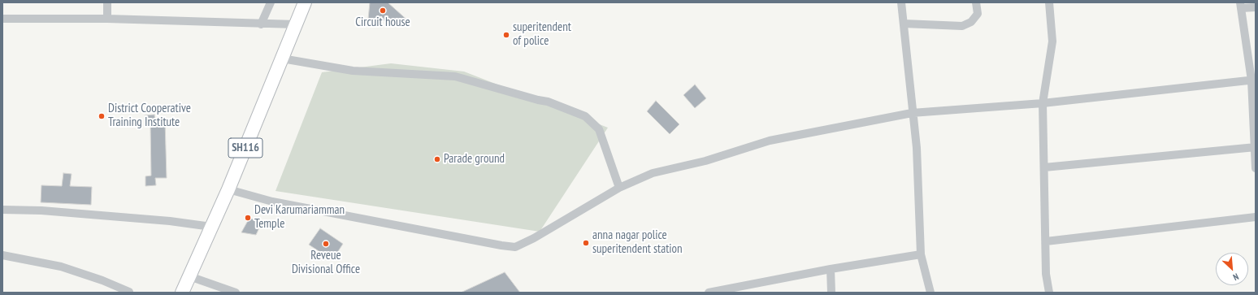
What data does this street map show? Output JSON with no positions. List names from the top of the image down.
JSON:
{
  "streets": {
    "main road": ["SH116"]
  },
  "places": [
    "Circuit house",
    "superitendent of police",
    "District Cooperative Training Institute",
    "Parade ground",
    "Devi Karumariamman Temple",
    "anna nagar police superitendent station",
    "Reveue Divisional Office"
  ],
  "north": "bottom right"
}
